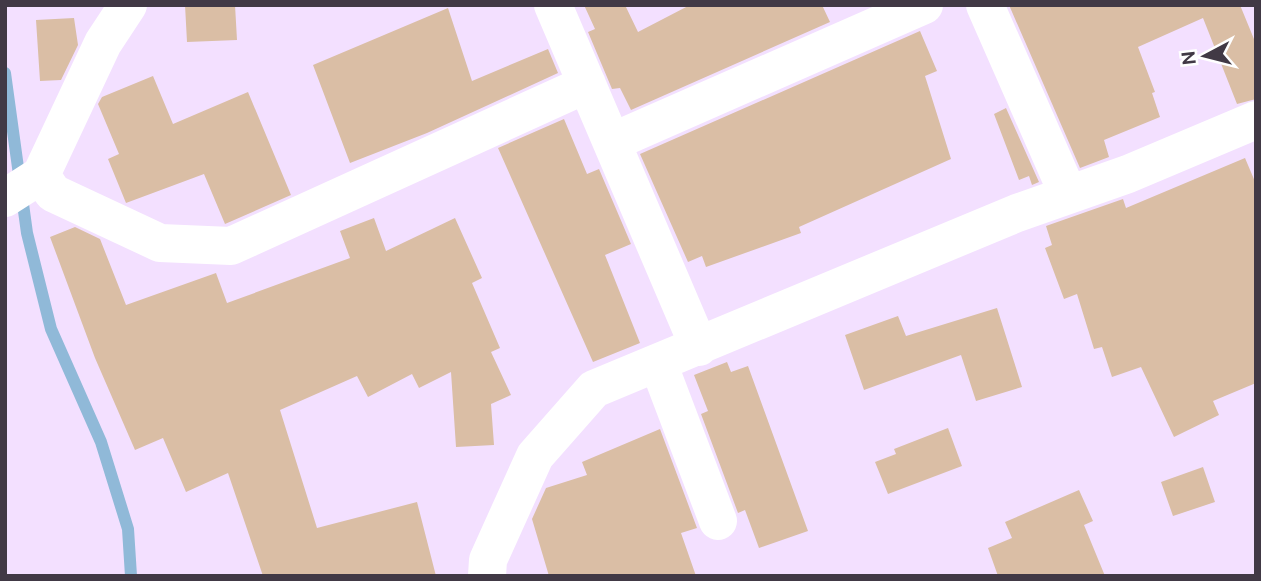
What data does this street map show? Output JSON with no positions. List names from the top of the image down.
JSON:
{
  "north": "left"
}
